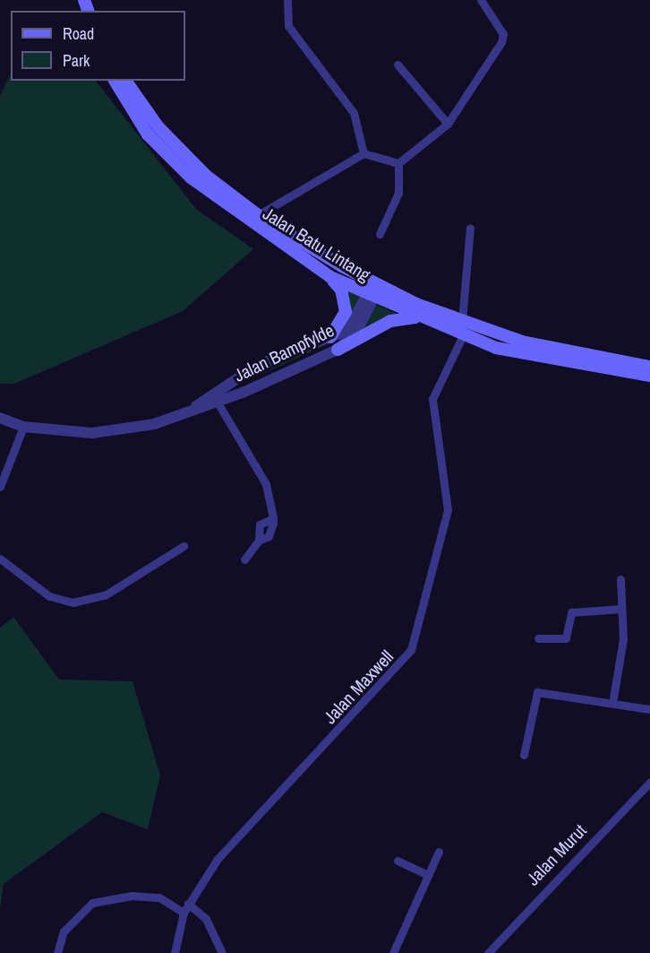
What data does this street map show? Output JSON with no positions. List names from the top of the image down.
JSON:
{
  "streets": {
    "main road": ["Jalan Batu Lintang"],
    "street": ["Jalan Bampfylde", "Jalan Maxwell", "Jalan Murut"]
  },
  "crossings": [
    ["Jalan Batu Lintang", "Jalan Bampfylde"],
    ["Jalan Batu Lintang", "Jalan Maxwell"]
  ],
  "legend": ["Road", "Park"]
}
